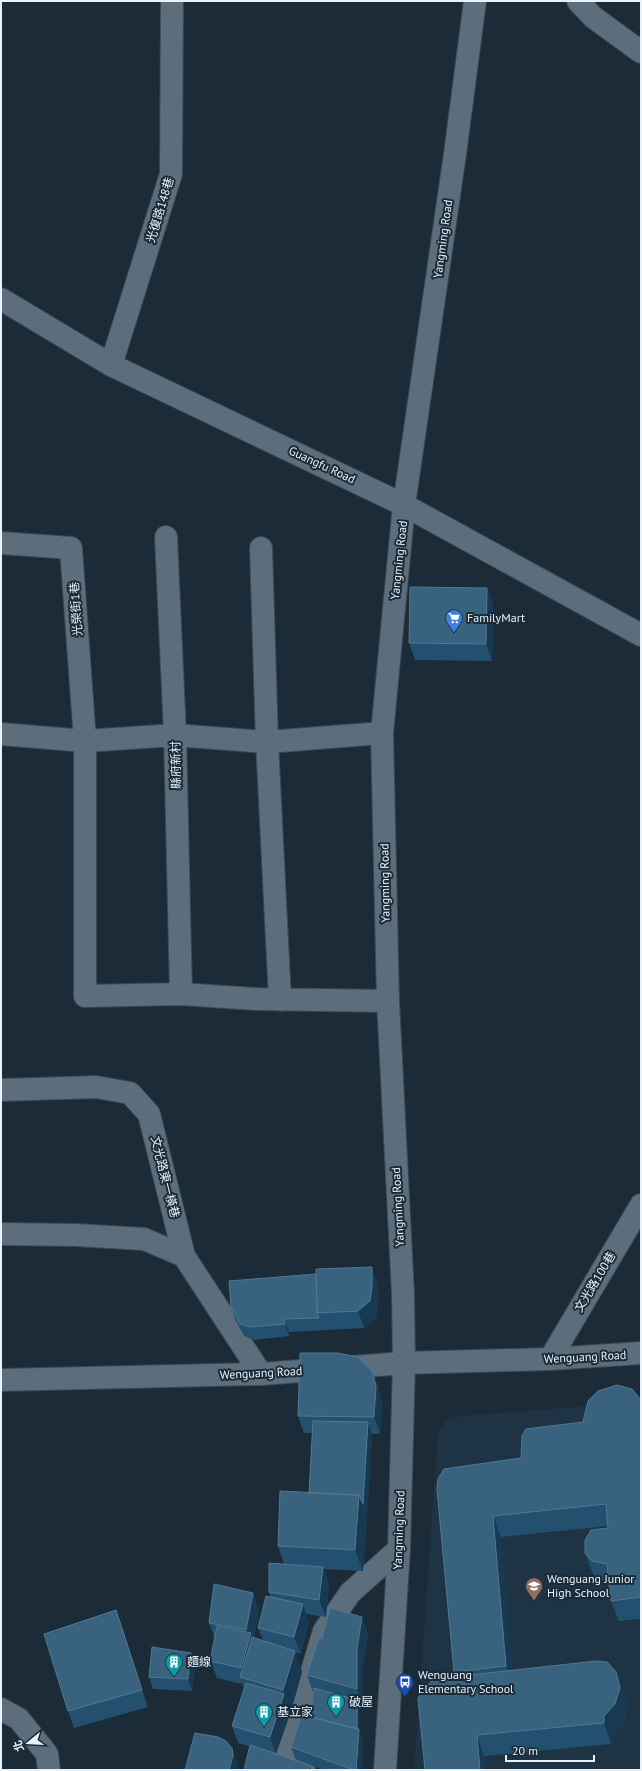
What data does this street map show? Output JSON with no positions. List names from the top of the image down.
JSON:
{
  "streets": {
    "street": [
      "光復路148巷",
      "Yangming Road",
      "Guangfu Road",
      "光榮街1巷",
      "縣府新村",
      "文光路東一橫巷",
      "文光路100巷",
      "Wenguang Road"
    ]
  },
  "crossings": [
    ["光復路148巷", "Guangfu Road"],
    ["Yangming Road", "Guangfu Road"],
    ["Yangming Road", "Wenguang Road"],
    ["文光路東一橫巷", "Wenguang Road"],
    ["文光路100巷", "Wenguang Road"]
  ],
  "places": {
    "supermarket": ["FamilyMart"],
    "school or university": ["Wenguang Junior High School"],
    "building": ["麵線", "破屋", "基立家"],
    "bus stop": ["Wenguang Elementary School"]
  },
  "scale_bar": "20 m",
  "north": "left"
}
